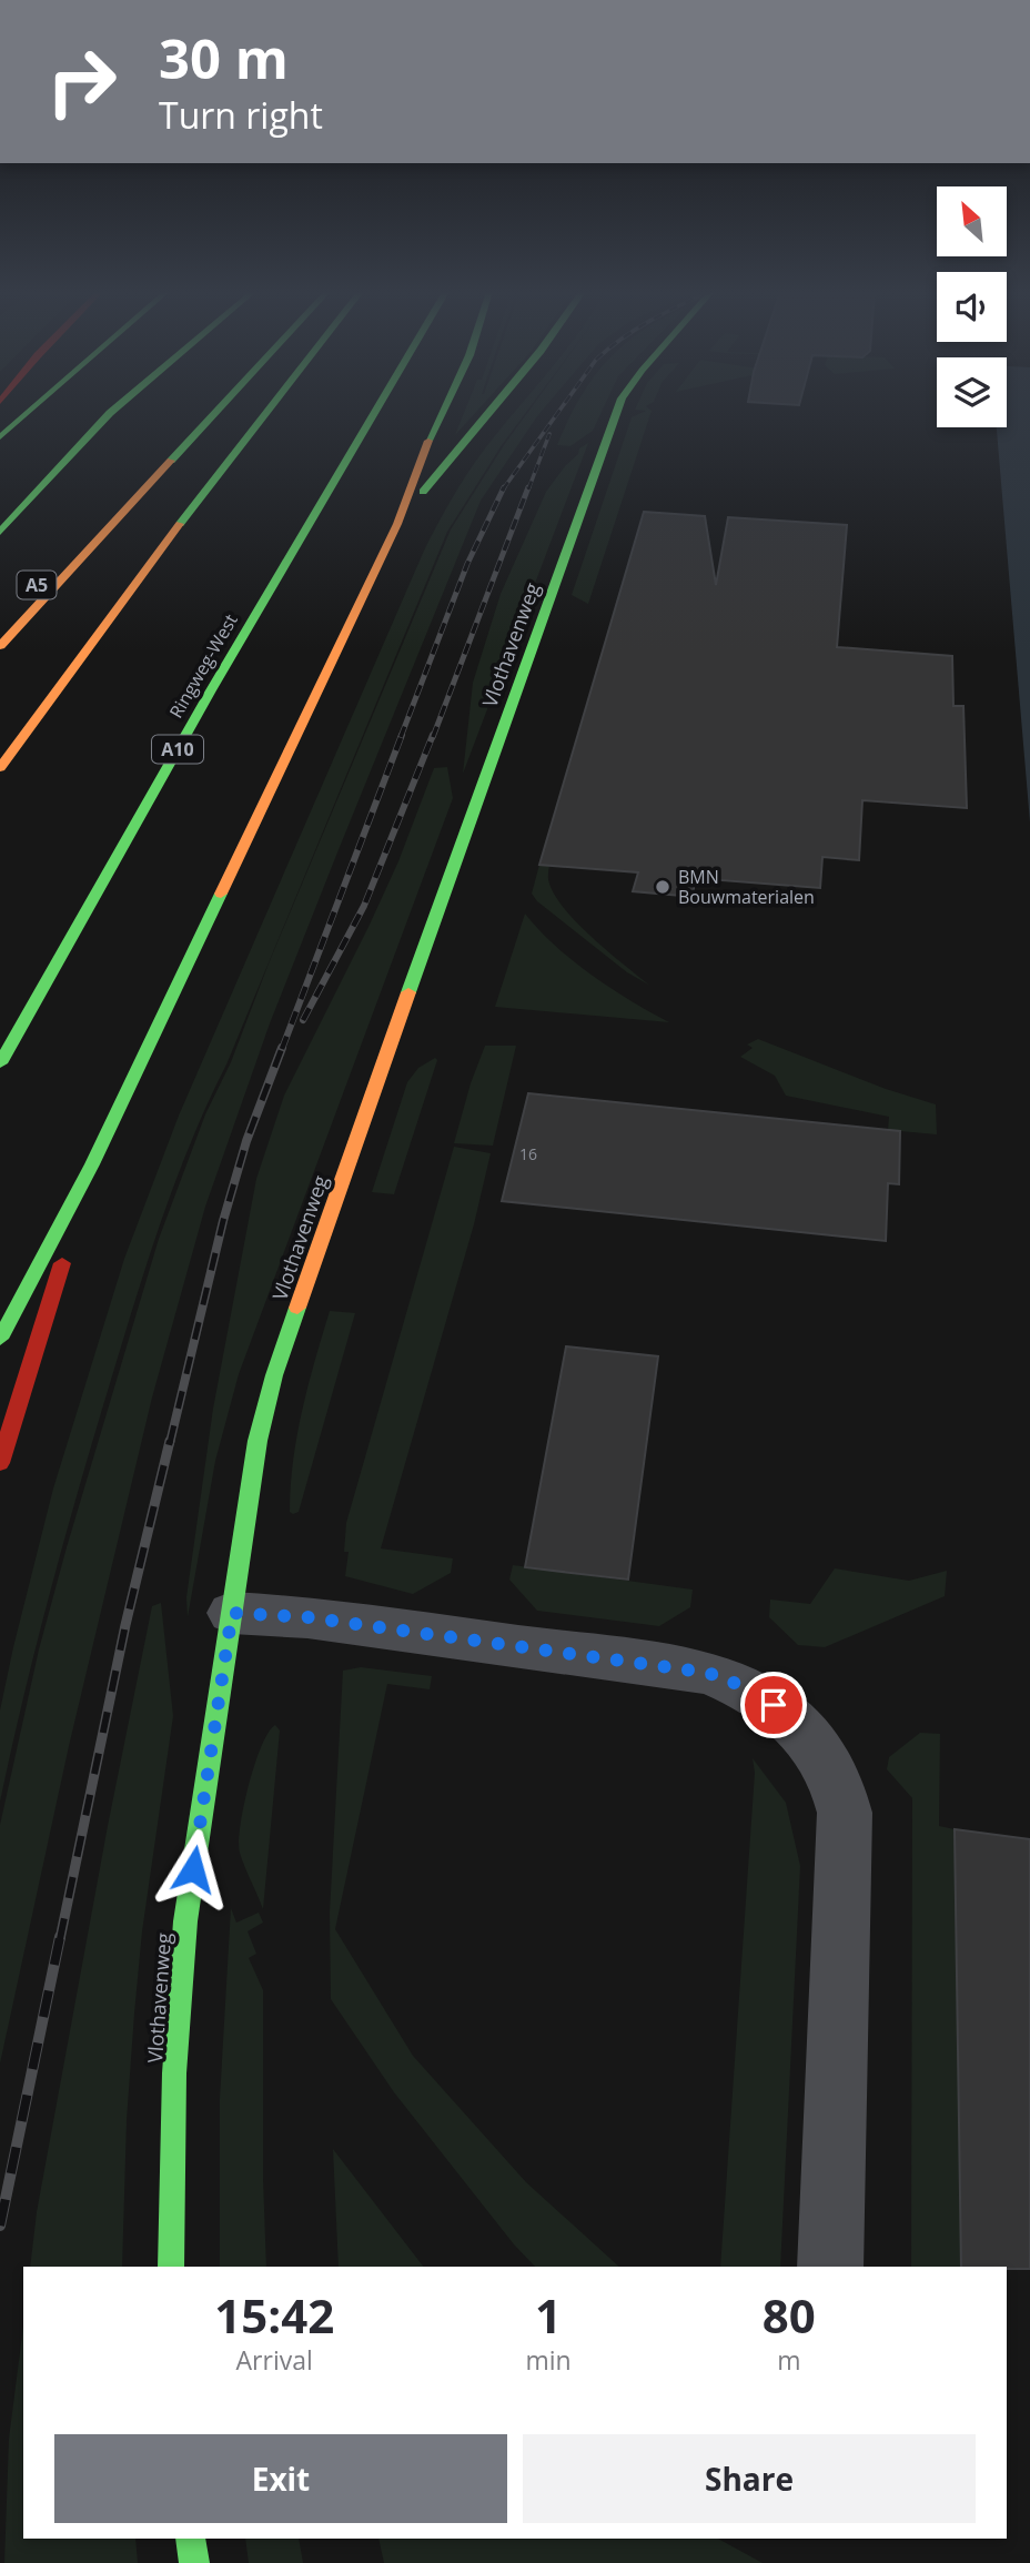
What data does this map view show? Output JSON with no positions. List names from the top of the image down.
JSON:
{
  "streets": {
    "main road": [
      "A5",
      "Vlothavenweg",
      "Ringweg-West",
      "A10"
    ]
  },
  "places": ["BMN Bouwmaterialen"],
  "house_numbers": ["16"],
  "north": "top left",
  "page": {
    "turn": ["30 m", "Turn right"],
    "eta": [
      "15:42",
      "Arrival",
      "1",
      "min",
      "80",
      "m"
    ],
    "buttons": ["Exit", "Share"]
  }
}
